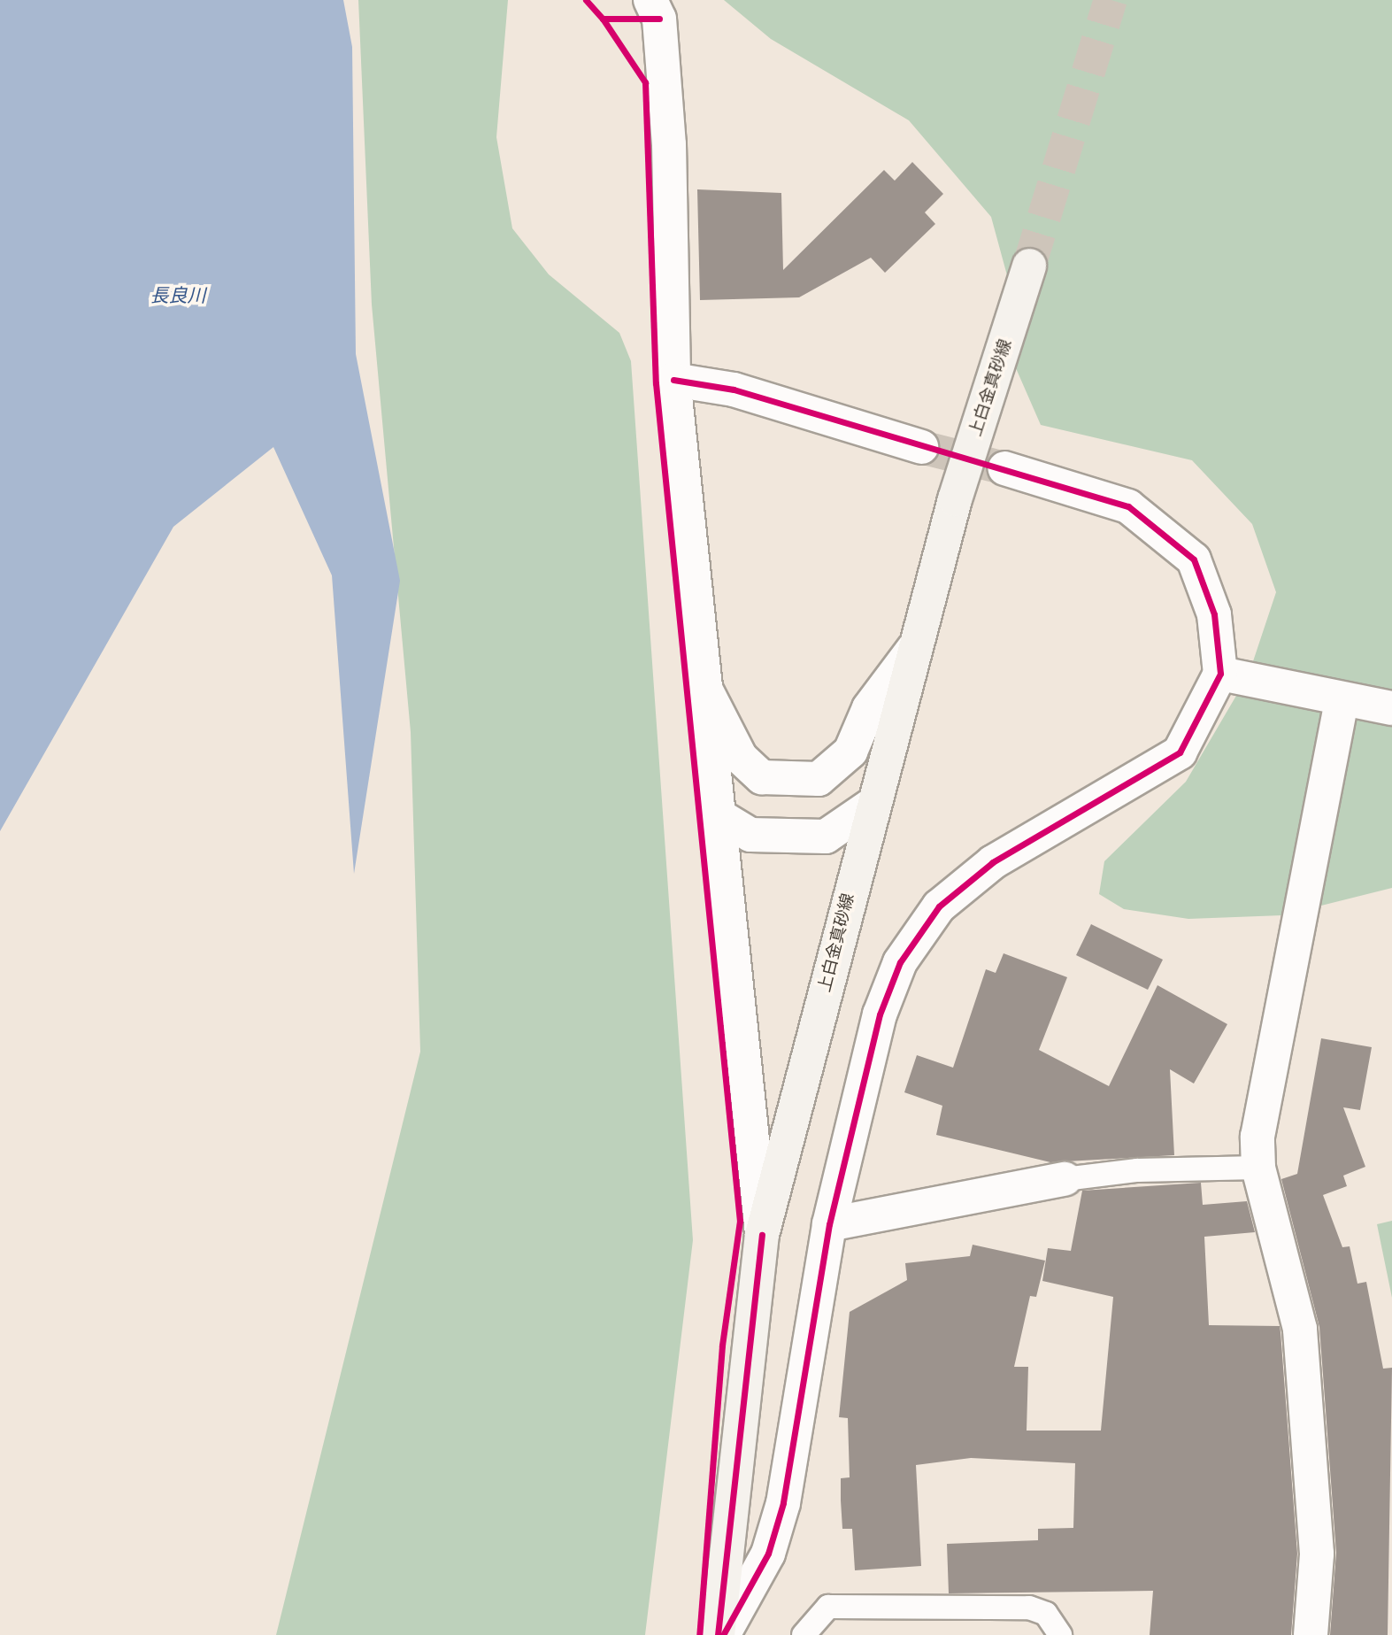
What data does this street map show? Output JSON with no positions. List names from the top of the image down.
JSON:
{
  "streets": {
    "main road": ["上白金真砂線"]
  },
  "water": ["長良川"]
}
